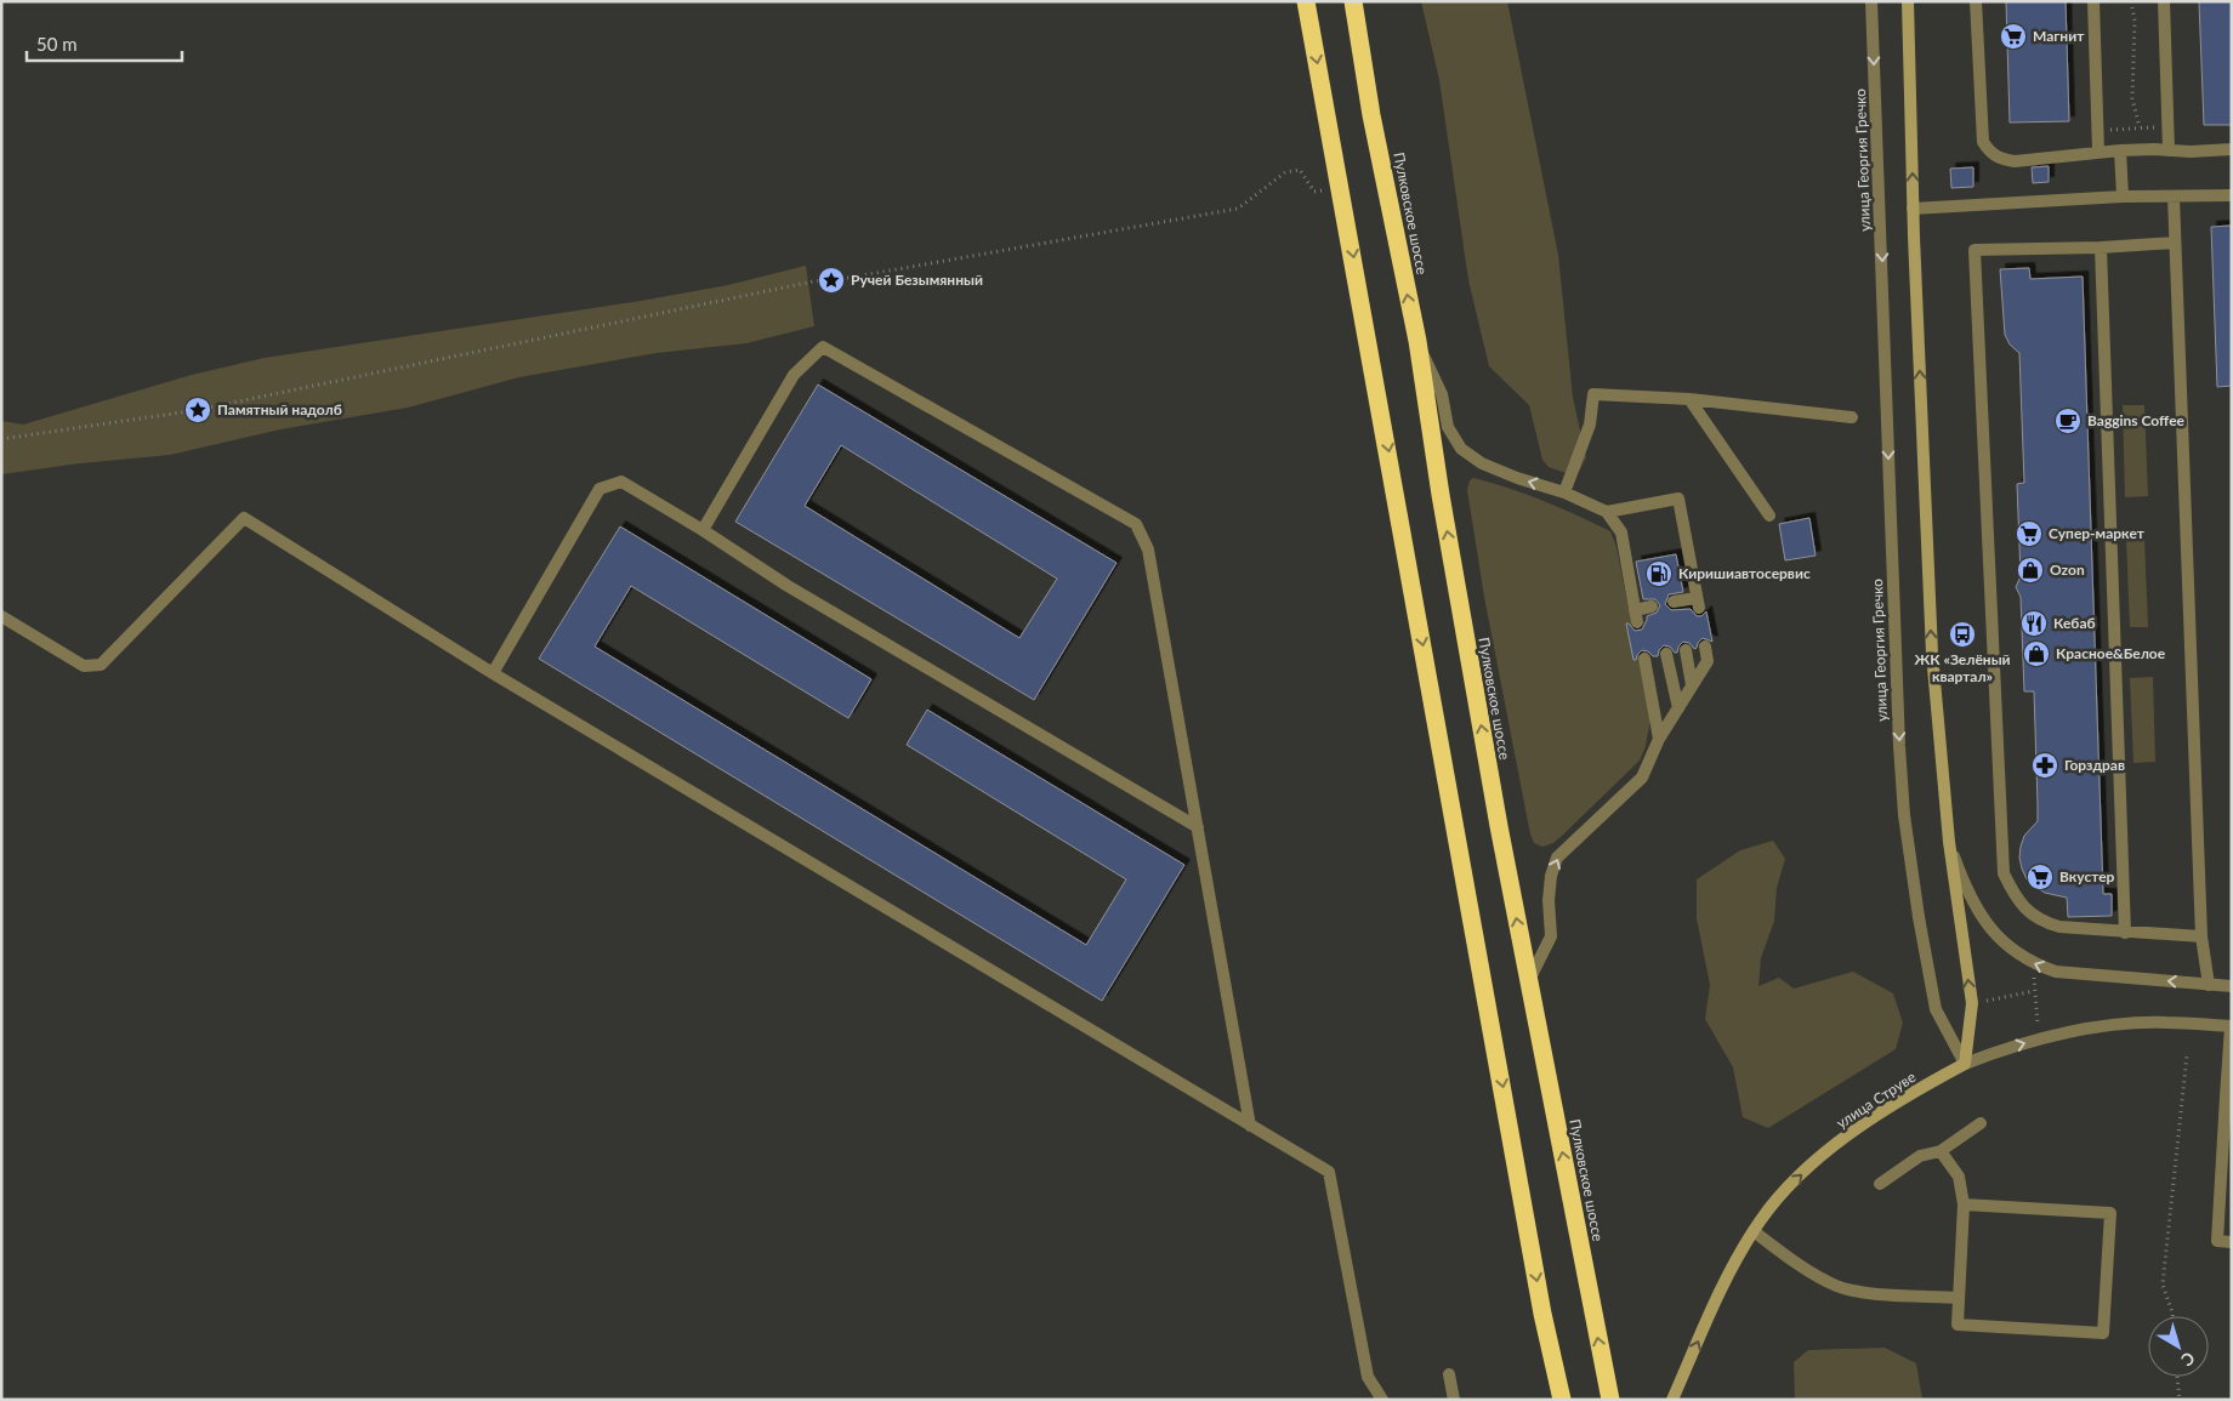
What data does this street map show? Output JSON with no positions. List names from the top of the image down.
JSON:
{
  "streets": {
    "highway": ["Пулковское шоссе"],
    "street": ["улица Георгия Гречко", "улица Струве"]
  },
  "crossings": [
    ["улица Георгия Гречко", "улица Струве"]
  ],
  "one_way": ["улица Струве"],
  "places": {
    "supermarket": ["Магнит", "Супер-маркет", "Вкустер"],
    "place": ["Ручей Безымянный", "Памятный надолб"],
    "cafe": ["Baggins Coffee"],
    "shop": ["Ozon", "Красное&Белое"],
    "fuel station": ["Киришиавтосервис"],
    "restaurant": ["Кебаб"],
    "bus stop": ["ЖК «Зелёный квартал»"],
    "pharmacy": ["Горздрав"]
  },
  "scale_bar": "50 m",
  "north": "bottom right"
}
